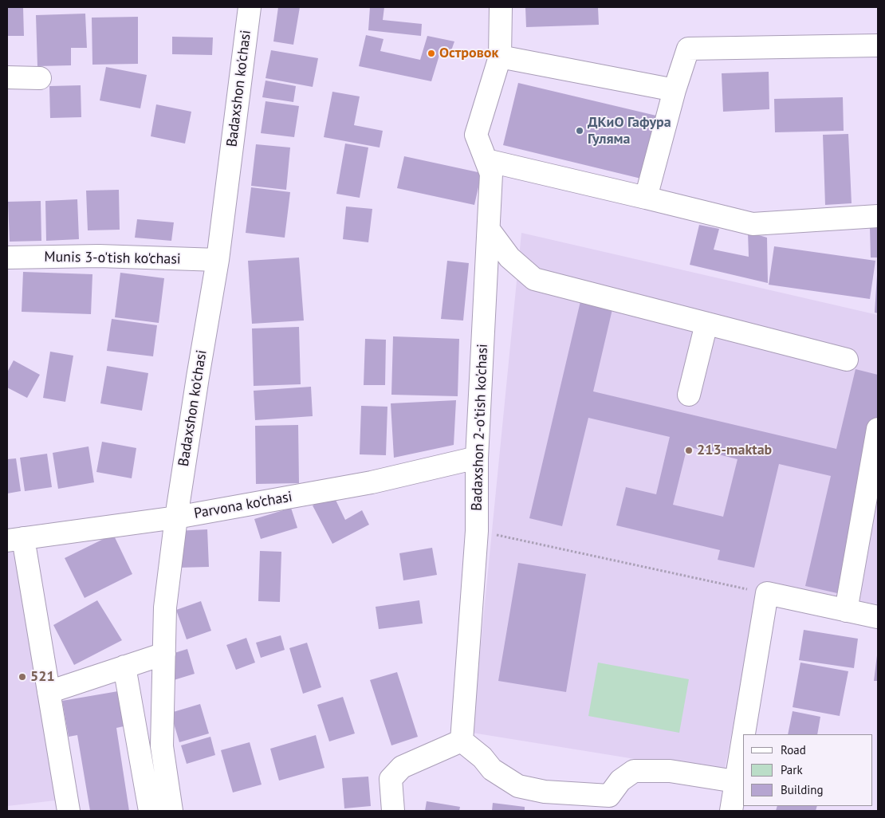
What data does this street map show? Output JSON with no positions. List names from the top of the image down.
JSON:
{
  "streets": {
    "street": [
      "Badaxshon ko'chasi",
      "Munis 3-o'tish ko'chasi",
      "Badaxshon 2-o'tish ko'chasi",
      "Parvona ko'chasi"
    ]
  },
  "crossings": [
    ["Badaxshon ko'chasi", "Munis 3-o'tish ko'chasi"],
    ["Badaxshon ko'chasi", "Parvona ko'chasi"],
    ["Badaxshon 2-o'tish ko'chasi", "Parvona ko'chasi"]
  ],
  "places": [
    "Островок",
    "ДКиО Гафура Гуляма",
    "213-maktab",
    "521"
  ],
  "legend": ["Road", "Park", "Building"]
}
